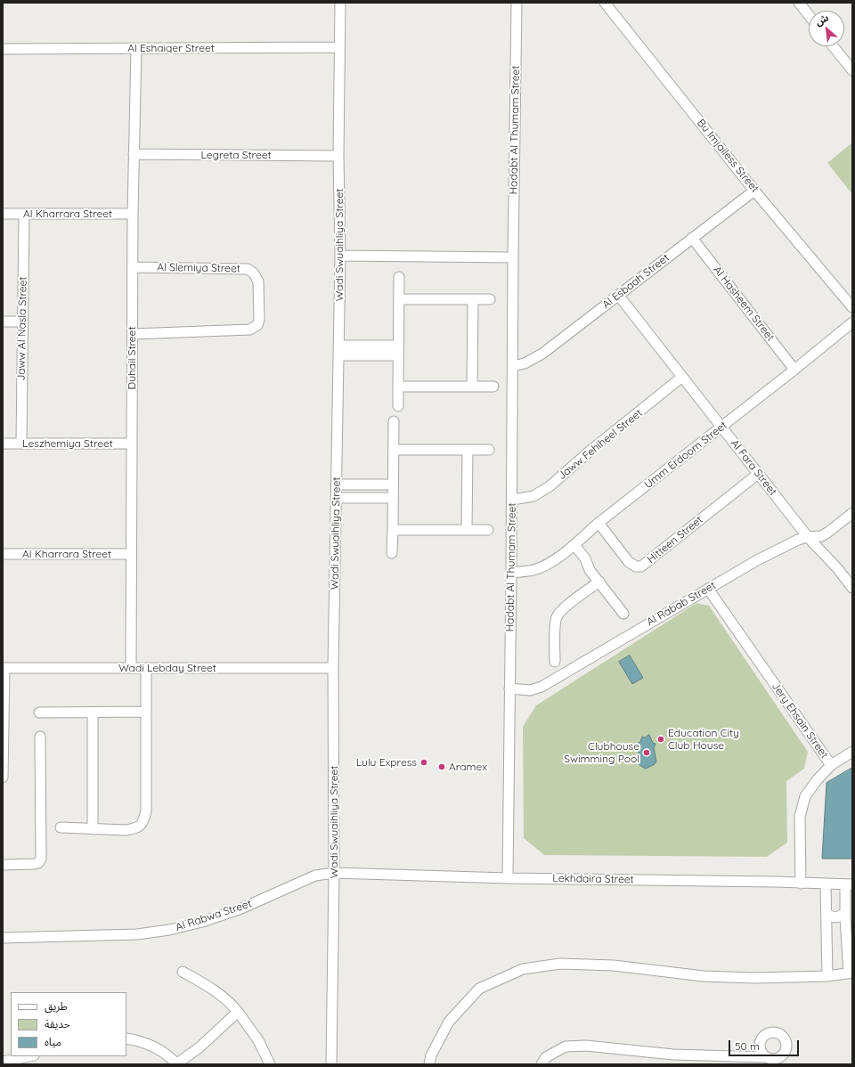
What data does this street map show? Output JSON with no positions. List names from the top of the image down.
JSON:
{
  "streets": {
    "street": [
      "Al Eshaiqer Street",
      "Hadabt Al Thumam Street",
      "Legreta Street",
      "Bu Imjailess Street",
      "Al Kharrara Street",
      "Wadi Swuaihliya Street",
      "Al Slemiya Street",
      "Al Esbaah Street",
      "Al Hasheem Street",
      "Jaww Al Nasla Street",
      "Duhail Street",
      "Leszhemiya Street",
      "Jaww Fehiheel Street",
      "Umm Erdoom Street",
      "Al Fara Street",
      "Hitteen Street",
      "Al Rabab Street",
      "Wadi Lebday Street",
      "Jery Ehsain Street",
      "Lekhdaira Street",
      "Al Rabwa Street"
    ]
  },
  "crossings": [
    ["Al Eshaiqer Street", "Wadi Swuaihliya Street"],
    ["Al Eshaiqer Street", "Duhail Street"],
    ["Hadabt Al Thumam Street", "Al Esbaah Street"],
    ["Hadabt Al Thumam Street", "Jaww Fehiheel Street"],
    ["Hadabt Al Thumam Street", "Umm Erdoom Street"],
    ["Hadabt Al Thumam Street", "Al Rabab Street"],
    ["Hadabt Al Thumam Street", "Lekhdaira Street"],
    ["Legreta Street", "Wadi Swuaihliya Street"],
    ["Legreta Street", "Duhail Street"],
    ["Bu Imjailess Street", "Al Esbaah Street"],
    ["Al Kharrara Street", "Jaww Al Nasla Street"],
    ["Al Kharrara Street", "Duhail Street"],
    ["Wadi Swuaihliya Street", "Wadi Lebday Street"],
    ["Wadi Swuaihliya Street", "Lekhdaira Street"],
    ["Wadi Swuaihliya Street", "Al Rabwa Street"],
    ["Al Slemiya Street", "Duhail Street"],
    ["Al Esbaah Street", "Al Hasheem Street"],
    ["Al Esbaah Street", "Al Fara Street"],
    ["Al Hasheem Street", "Umm Erdoom Street"],
    ["Jaww Al Nasla Street", "Leszhemiya Street"],
    ["Duhail Street", "Leszhemiya Street"],
    ["Duhail Street", "Wadi Lebday Street"],
    ["Jaww Fehiheel Street", "Al Fara Street"],
    ["Umm Erdoom Street", "Al Fara Street"],
    ["Umm Erdoom Street", "Hitteen Street"],
    ["Al Fara Street", "Hitteen Street"],
    ["Al Fara Street", "Al Rabab Street"],
    ["Al Rabab Street", "Jery Ehsain Street"],
    ["Jery Ehsain Street", "Lekhdaira Street"],
    ["Lekhdaira Street", "Al Rabwa Street"]
  ],
  "places": [
    "Education City Club House",
    "Clubhouse Swimming Pool",
    "Lulu Express",
    "Aramex"
  ],
  "legend": ["طريق", "حديقة", "مياه"],
  "scale_bar": "50 m",
  "north": "top left"
}
